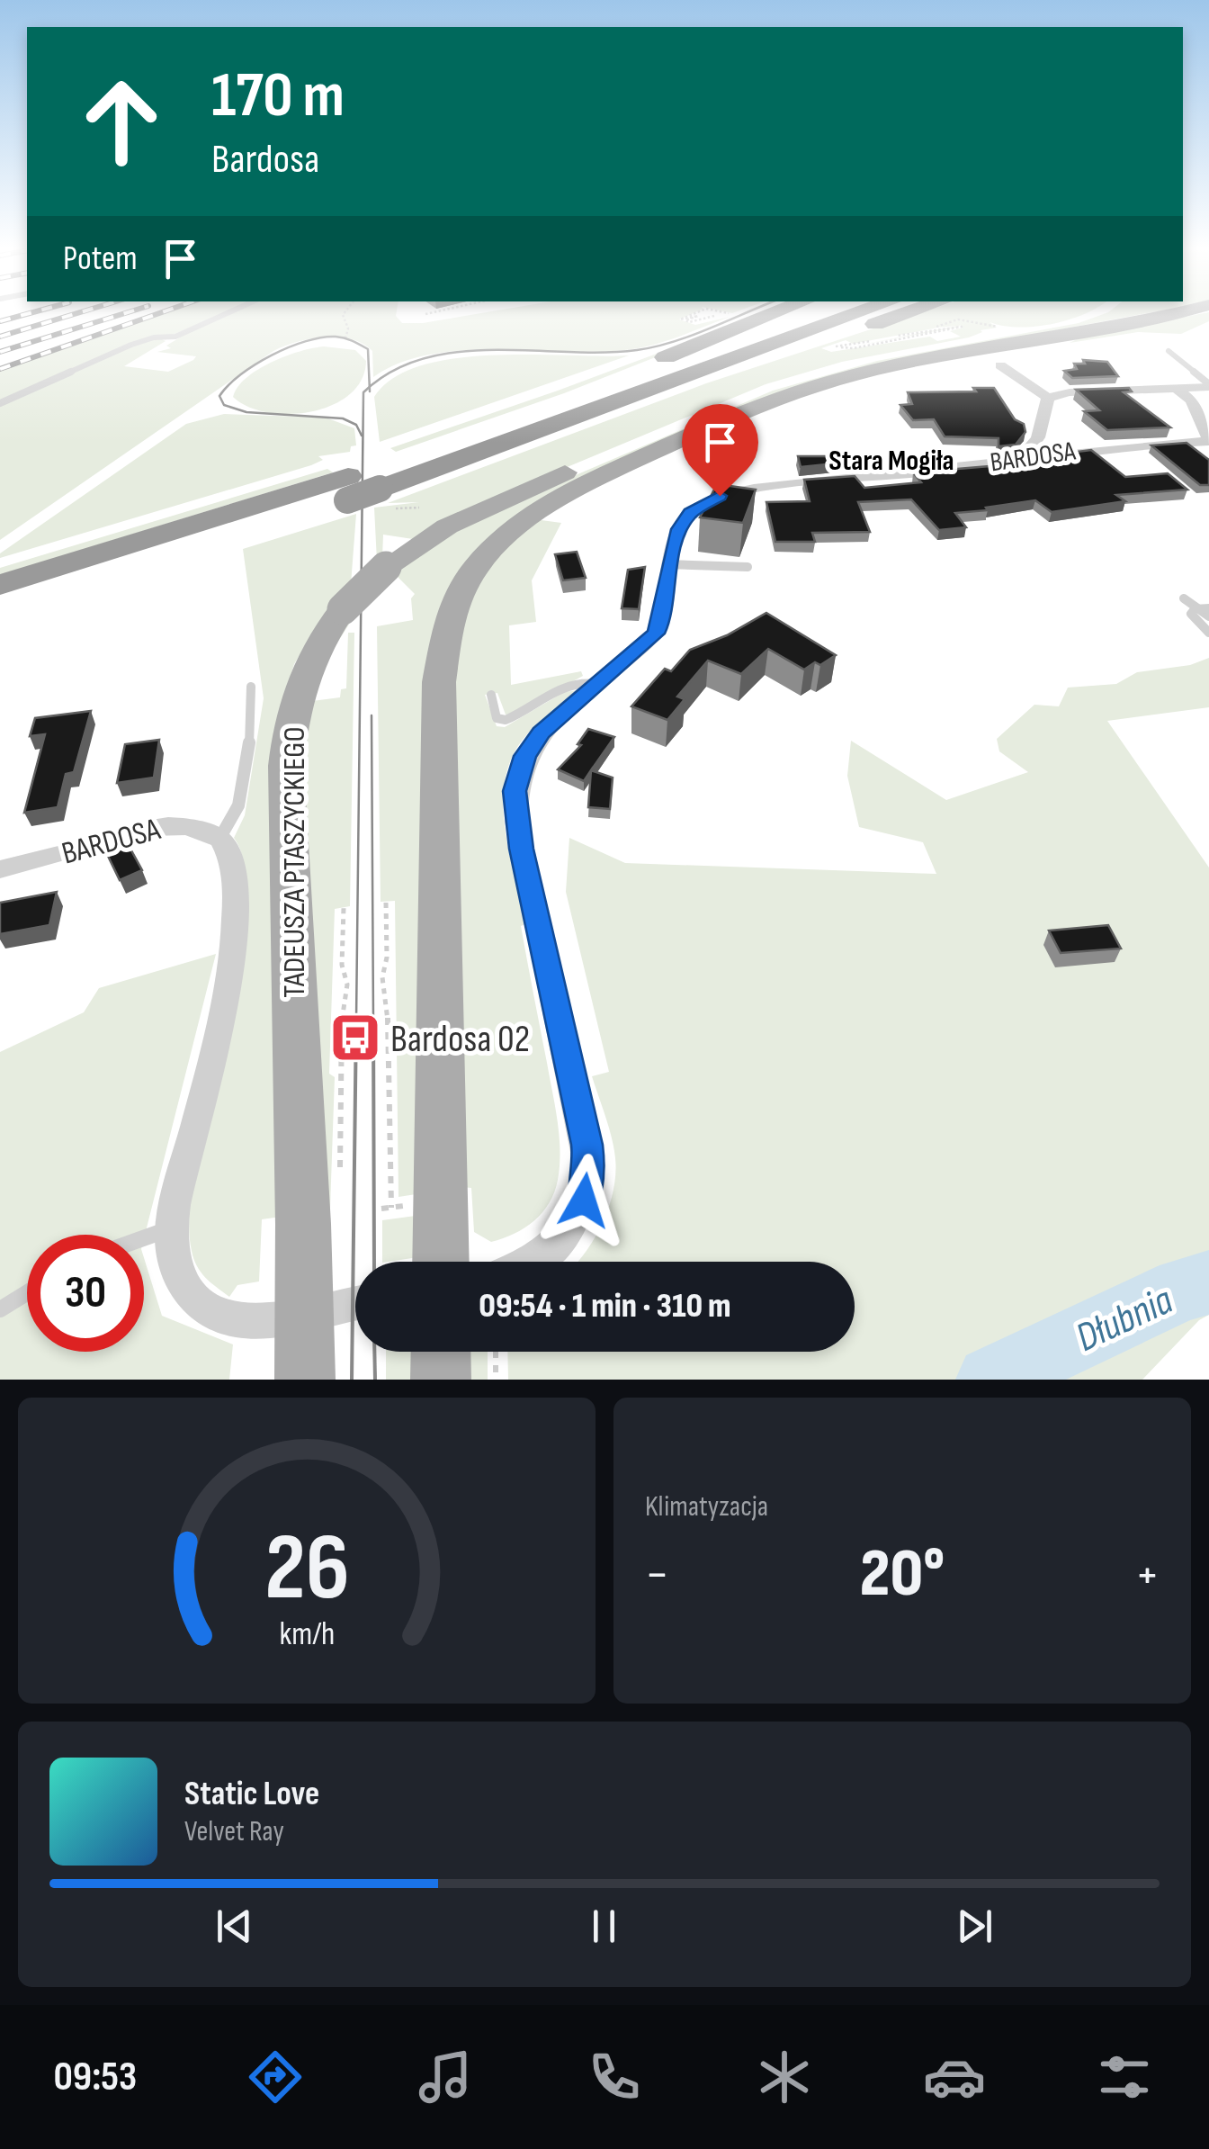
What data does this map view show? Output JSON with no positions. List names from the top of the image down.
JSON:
{
  "streets": {
    "main road": ["TADEUSZA PTASZYCKIEGO"],
    "street": ["BARDOSA"]
  },
  "districts": ["Stara Mogiła"],
  "water": ["Dłubnia"],
  "places": {
    "bus stop": ["Bardosa 02"]
  },
  "page": {
    "turn": ["170 m", "Bardosa"],
    "then": "Potem",
    "limit": "30",
    "trip": "09:54 · 1 min · 310 m",
    "tile": "Klimatyzacja",
    "heat": ["−", "20°", "+"],
    "song": ["Static Love", "Velvet Ray"],
    "tabs": "09:53",
    "gauge": ["26", "km/h"]
  }
}
